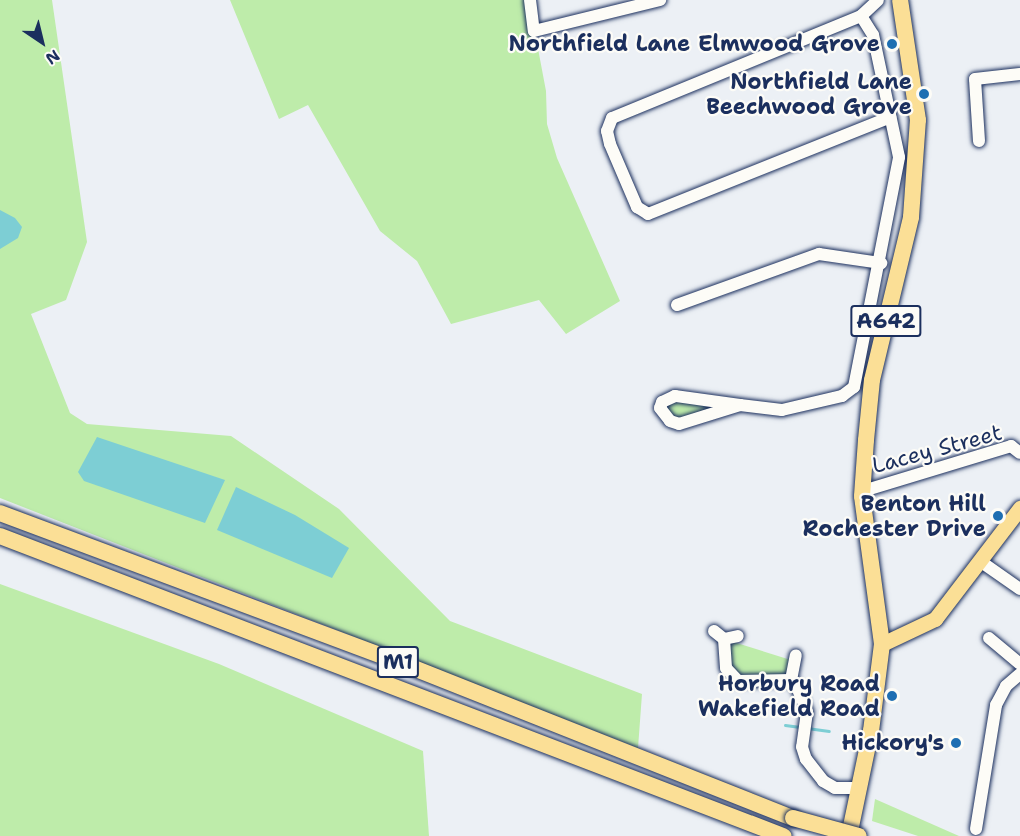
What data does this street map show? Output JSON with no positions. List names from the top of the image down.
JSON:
{
  "streets": {
    "highway": ["A642", "M1"],
    "street": ["Lacey Street"]
  },
  "crossings": [
    ["A642", "Lacey Street"]
  ],
  "places": [
    "Northfield Lane Elmwood Grove",
    "Northfield Lane Beechwood Grove",
    "Benton Hill Rochester Drive",
    "Horbury Road Wakefield Road",
    "Hickory's"
  ],
  "north": "bottom right"
}
